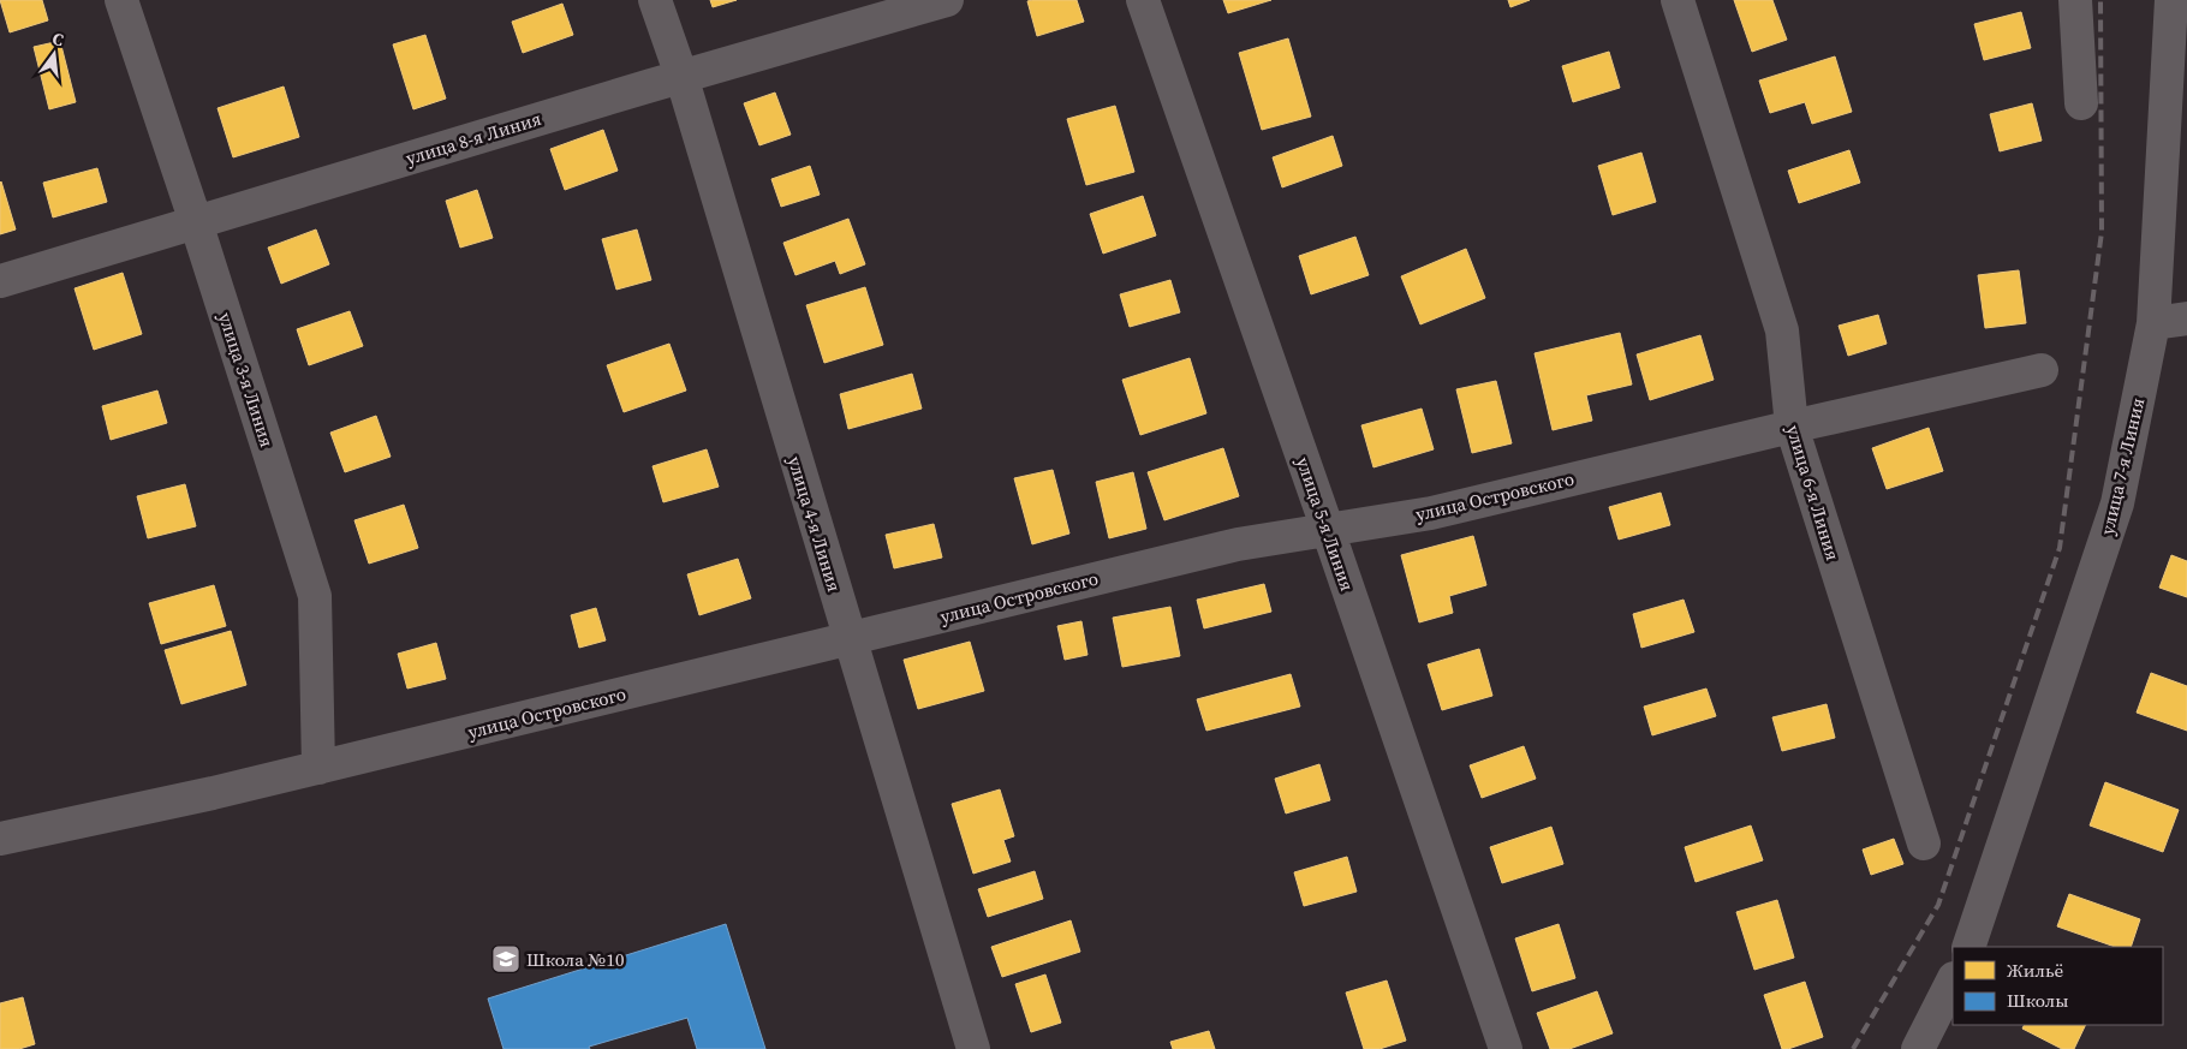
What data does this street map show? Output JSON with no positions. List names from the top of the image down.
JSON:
{
  "streets": {
    "street": [
      "улица 8-я Линия",
      "улица 3-я Линия",
      "улица 7-я Линия",
      "улица 6-я Линия",
      "улица Островского",
      "улица 4-я Линия",
      "улица 5-я Линия"
    ]
  },
  "crossings": [
    ["улица 8-я Линия", "улица 3-я Линия"],
    ["улица 8-я Линия", "улица 4-я Линия"],
    ["улица 3-я Линия", "улица Островского"],
    ["улица 6-я Линия", "улица Островского"],
    ["улица Островского", "улица 4-я Линия"],
    ["улица Островского", "улица 5-я Линия"]
  ],
  "places": {
    "school or university": ["Школа №10"]
  },
  "legend": ["Жильё", "Школы"],
  "north": "top"
}
